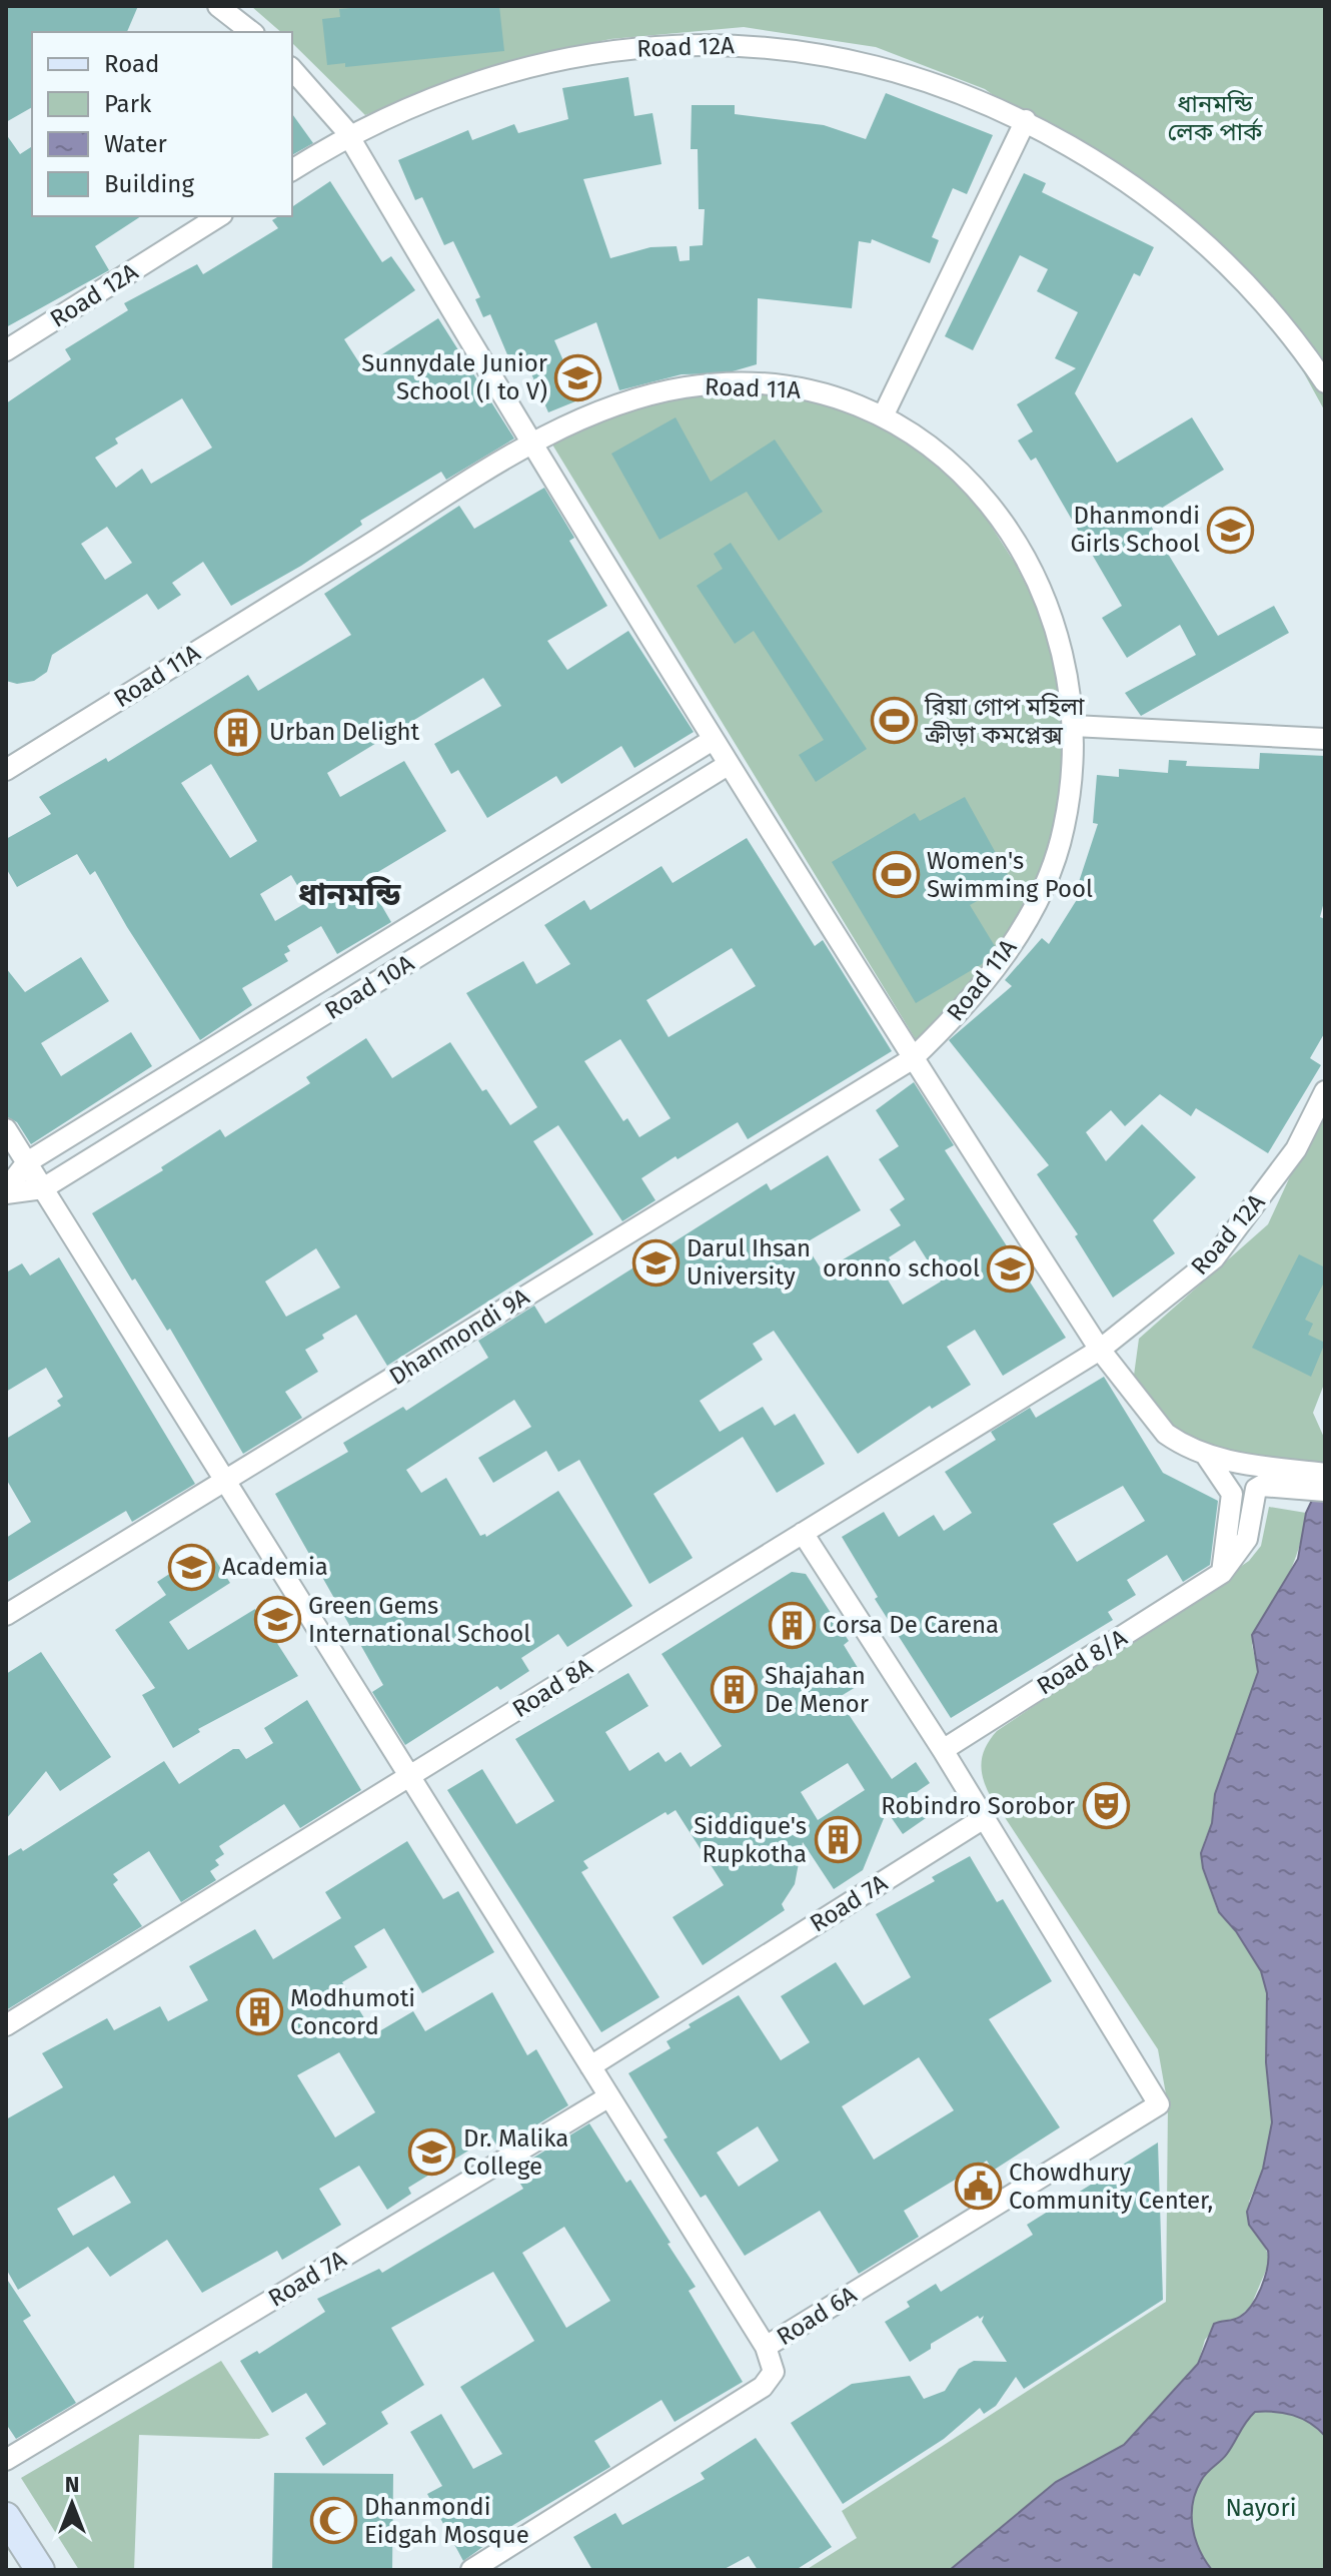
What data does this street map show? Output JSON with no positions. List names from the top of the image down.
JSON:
{
  "streets": {
    "street": [
      "Road 12A",
      "Road 11A",
      "Road 10A",
      "Dhanmondi 9A",
      "Road 8/A",
      "Road 8A",
      "Road 7A",
      "Road 6A"
    ]
  },
  "crossings": [
    ["Road 12A", "Road 8A"],
    ["Road 11A", "Dhanmondi 9A"],
    ["Road 7A", "Road 6A"]
  ],
  "districts": ["ধানমন্ডি"],
  "parks": ["ধানমন্ডি লেক পার্ক", "Nayori"],
  "places": {
    "school or university": [
      "Sunnydale Junior School (I to V)",
      "Dhanmondi Girls School",
      "Darul Ihsan University",
      "oronno school",
      "Academia",
      "Green Gems International School",
      "Dr. Malika College"
    ],
    "sports": ["রিয়া গোপ মহিলা ক্রীড়া কমপ্লেক্স", "Women's Swimming Pool"],
    "building": [
      "Urban Delight",
      "Corsa De Carena",
      "Shajahan De Menor",
      "Siddique's Rupkotha",
      "Modhumoti Concord"
    ],
    "theatre": ["Robindro Sorobor"],
    "public building": ["Chowdhury Community Center,"],
    "mosque": ["Dhanmondi Eidgah Mosque"]
  },
  "legend": [
    "Road",
    "Park",
    "Water",
    "Building"
  ],
  "north": "top"
}
